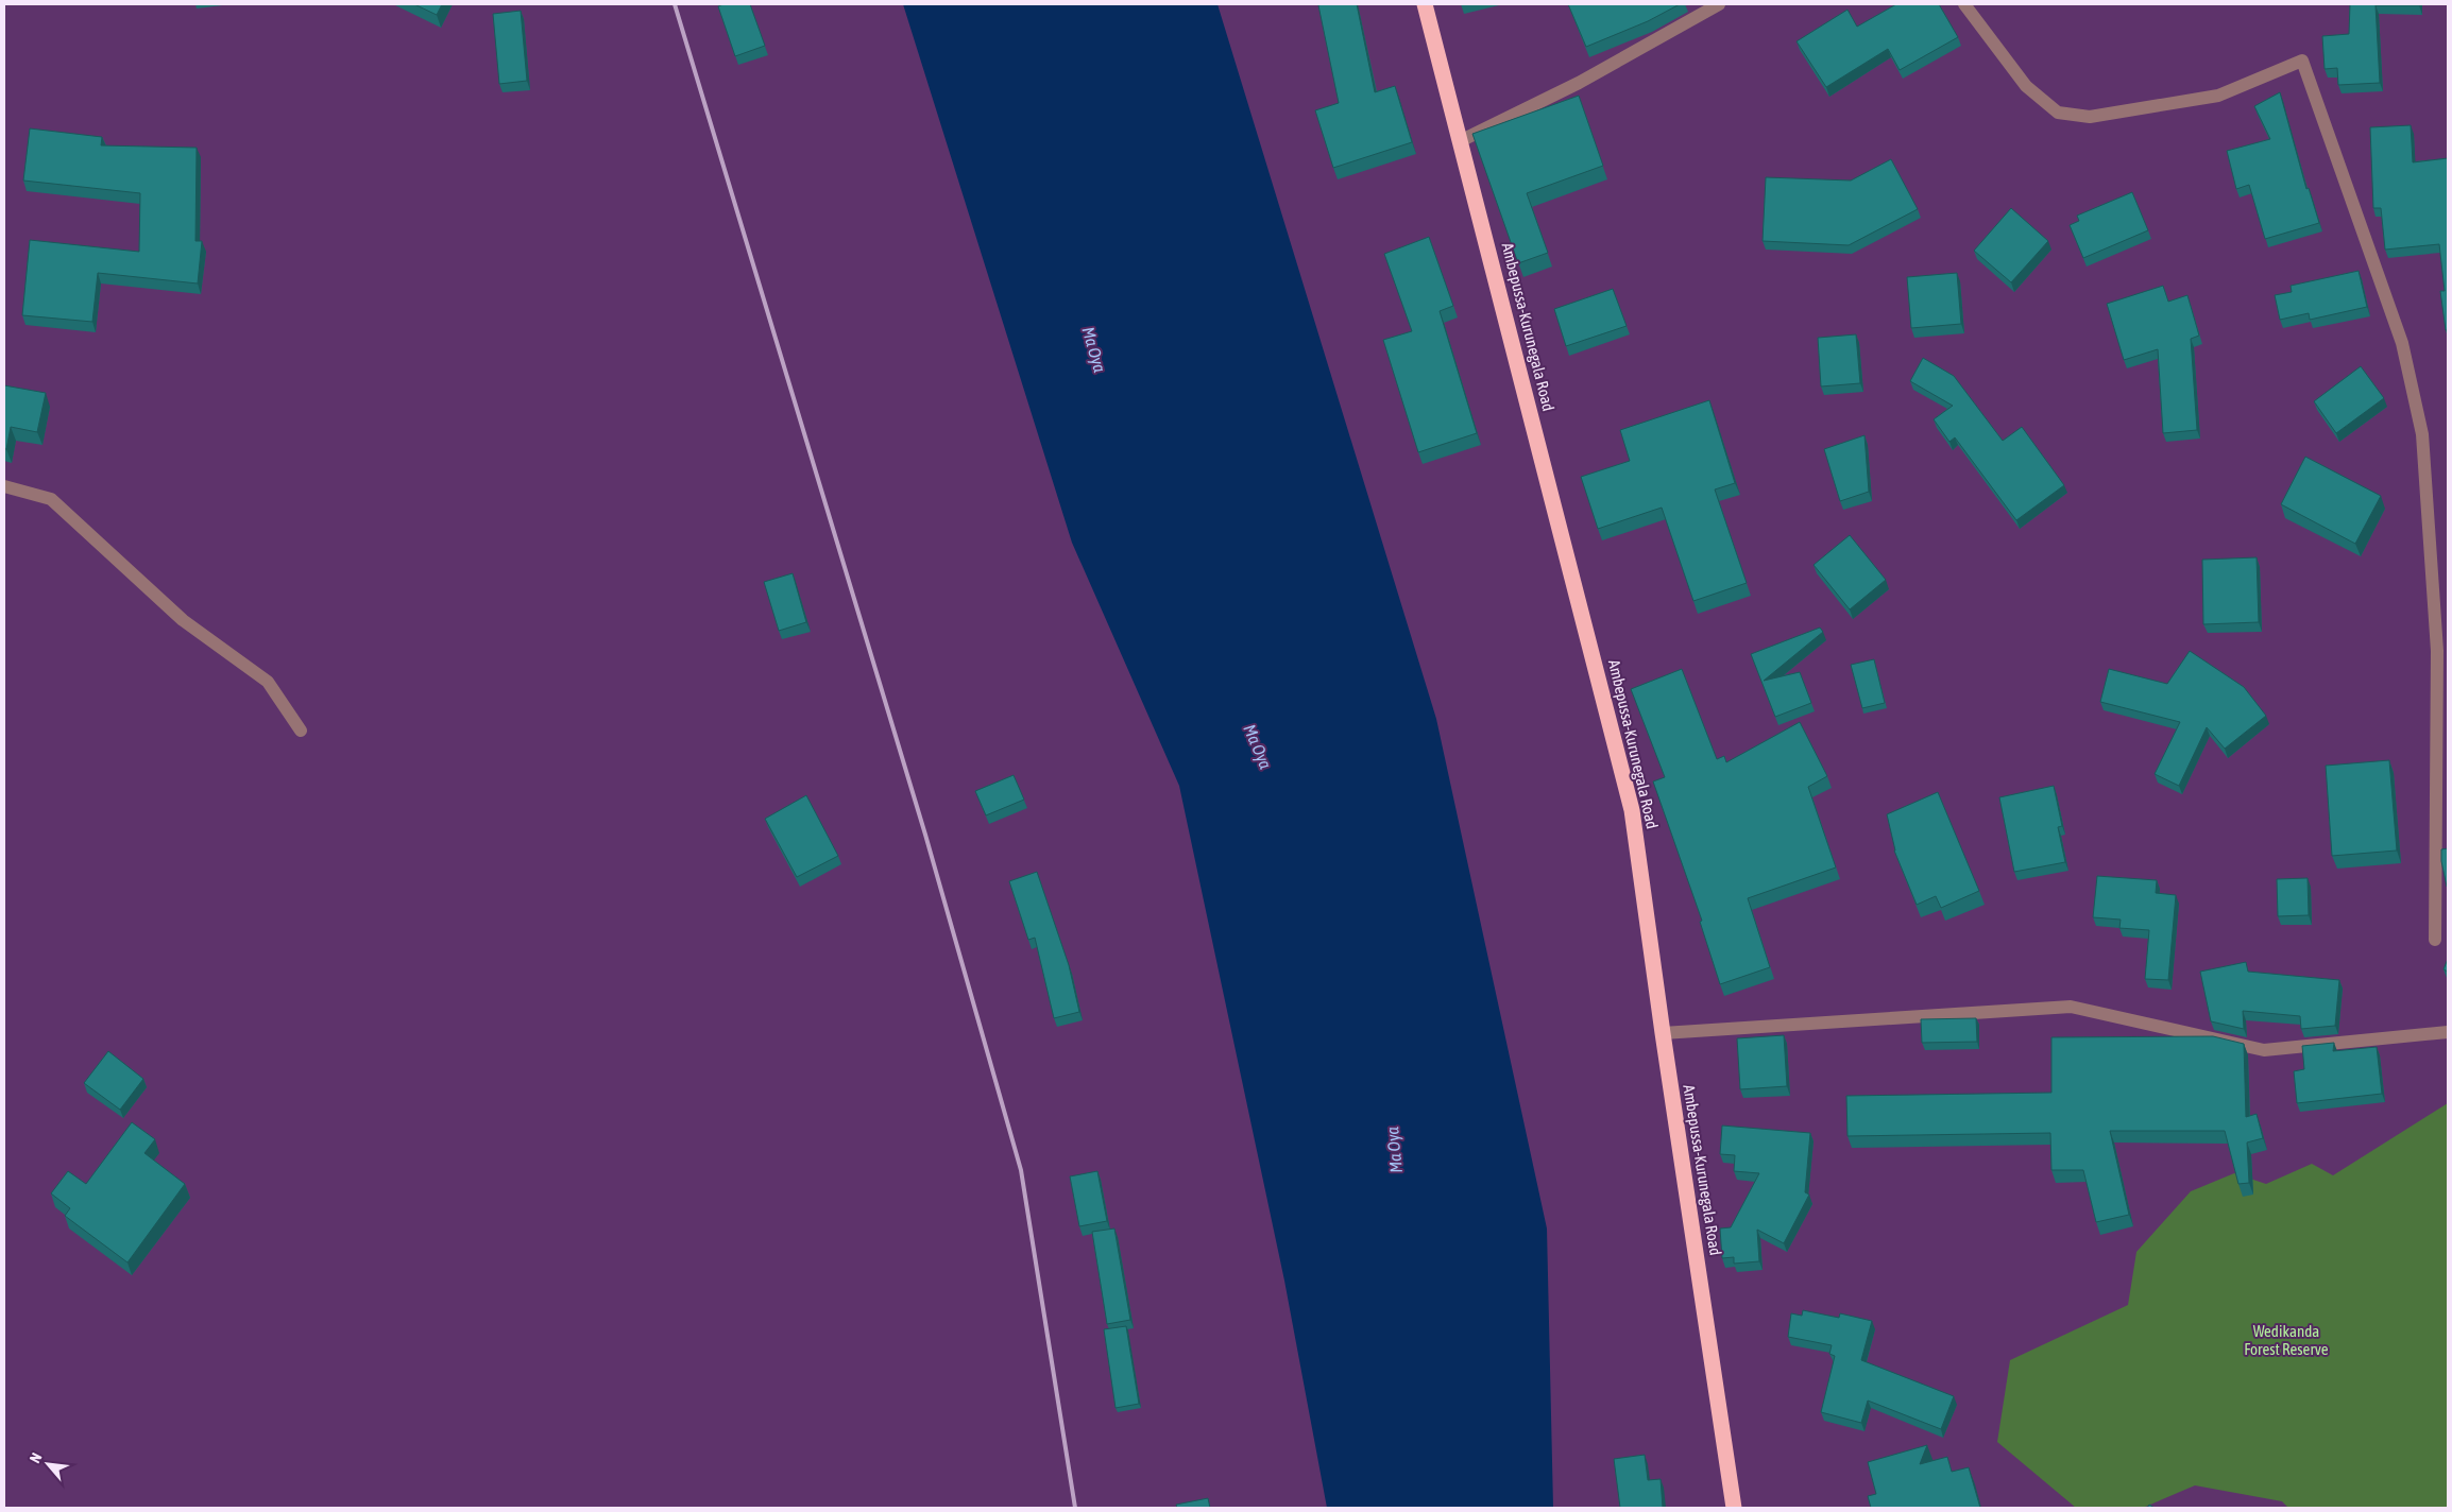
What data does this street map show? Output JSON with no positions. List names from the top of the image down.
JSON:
{
  "streets": {
    "highway": ["Ambepussa-Kurunegala Road"]
  },
  "water": ["Ma Oya"],
  "parks": ["Wedikanda Forest Reserve"],
  "north": "top left"
}
